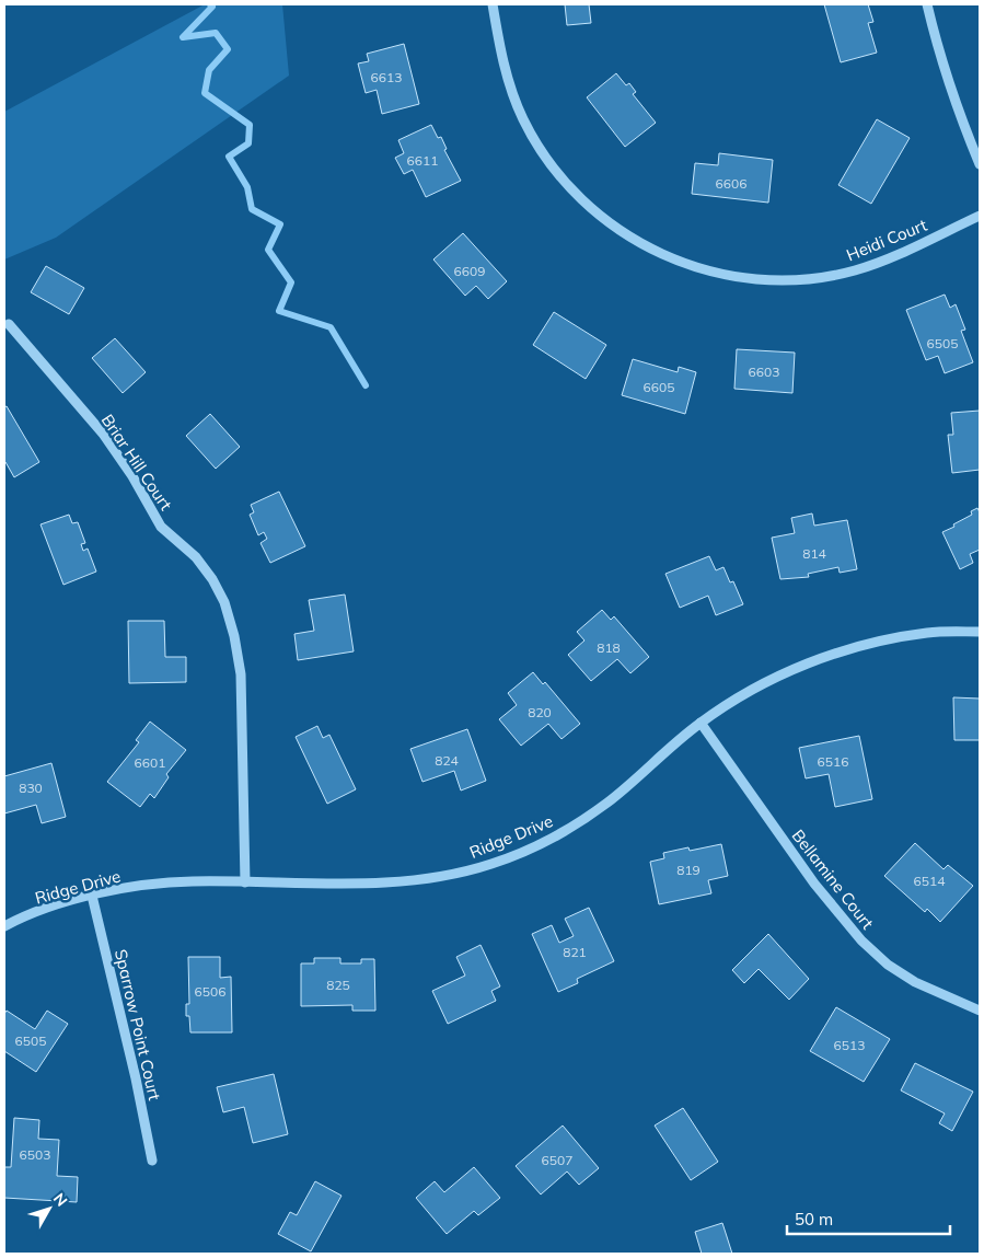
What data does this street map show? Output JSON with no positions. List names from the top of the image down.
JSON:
{
  "streets": {
    "street": [
      "Heidi Court",
      "Briar Hill Court",
      "Ridge Drive",
      "Bellamine Court",
      "Sparrow Point Court"
    ]
  },
  "crossings": [
    ["Briar Hill Court", "Ridge Drive"],
    ["Ridge Drive", "Bellamine Court"],
    ["Ridge Drive", "Sparrow Point Court"]
  ],
  "house_numbers": [
    "6613",
    "6611",
    "6606",
    "6609",
    "6505",
    "6603",
    "6605",
    "814",
    "818",
    "820",
    "824",
    "6516",
    "6601",
    "830",
    "819",
    "6514",
    "821",
    "825",
    "6506",
    "6505",
    "6513",
    "6503",
    "6507"
  ],
  "scale_bar": "50 m",
  "north": "top right"
}
